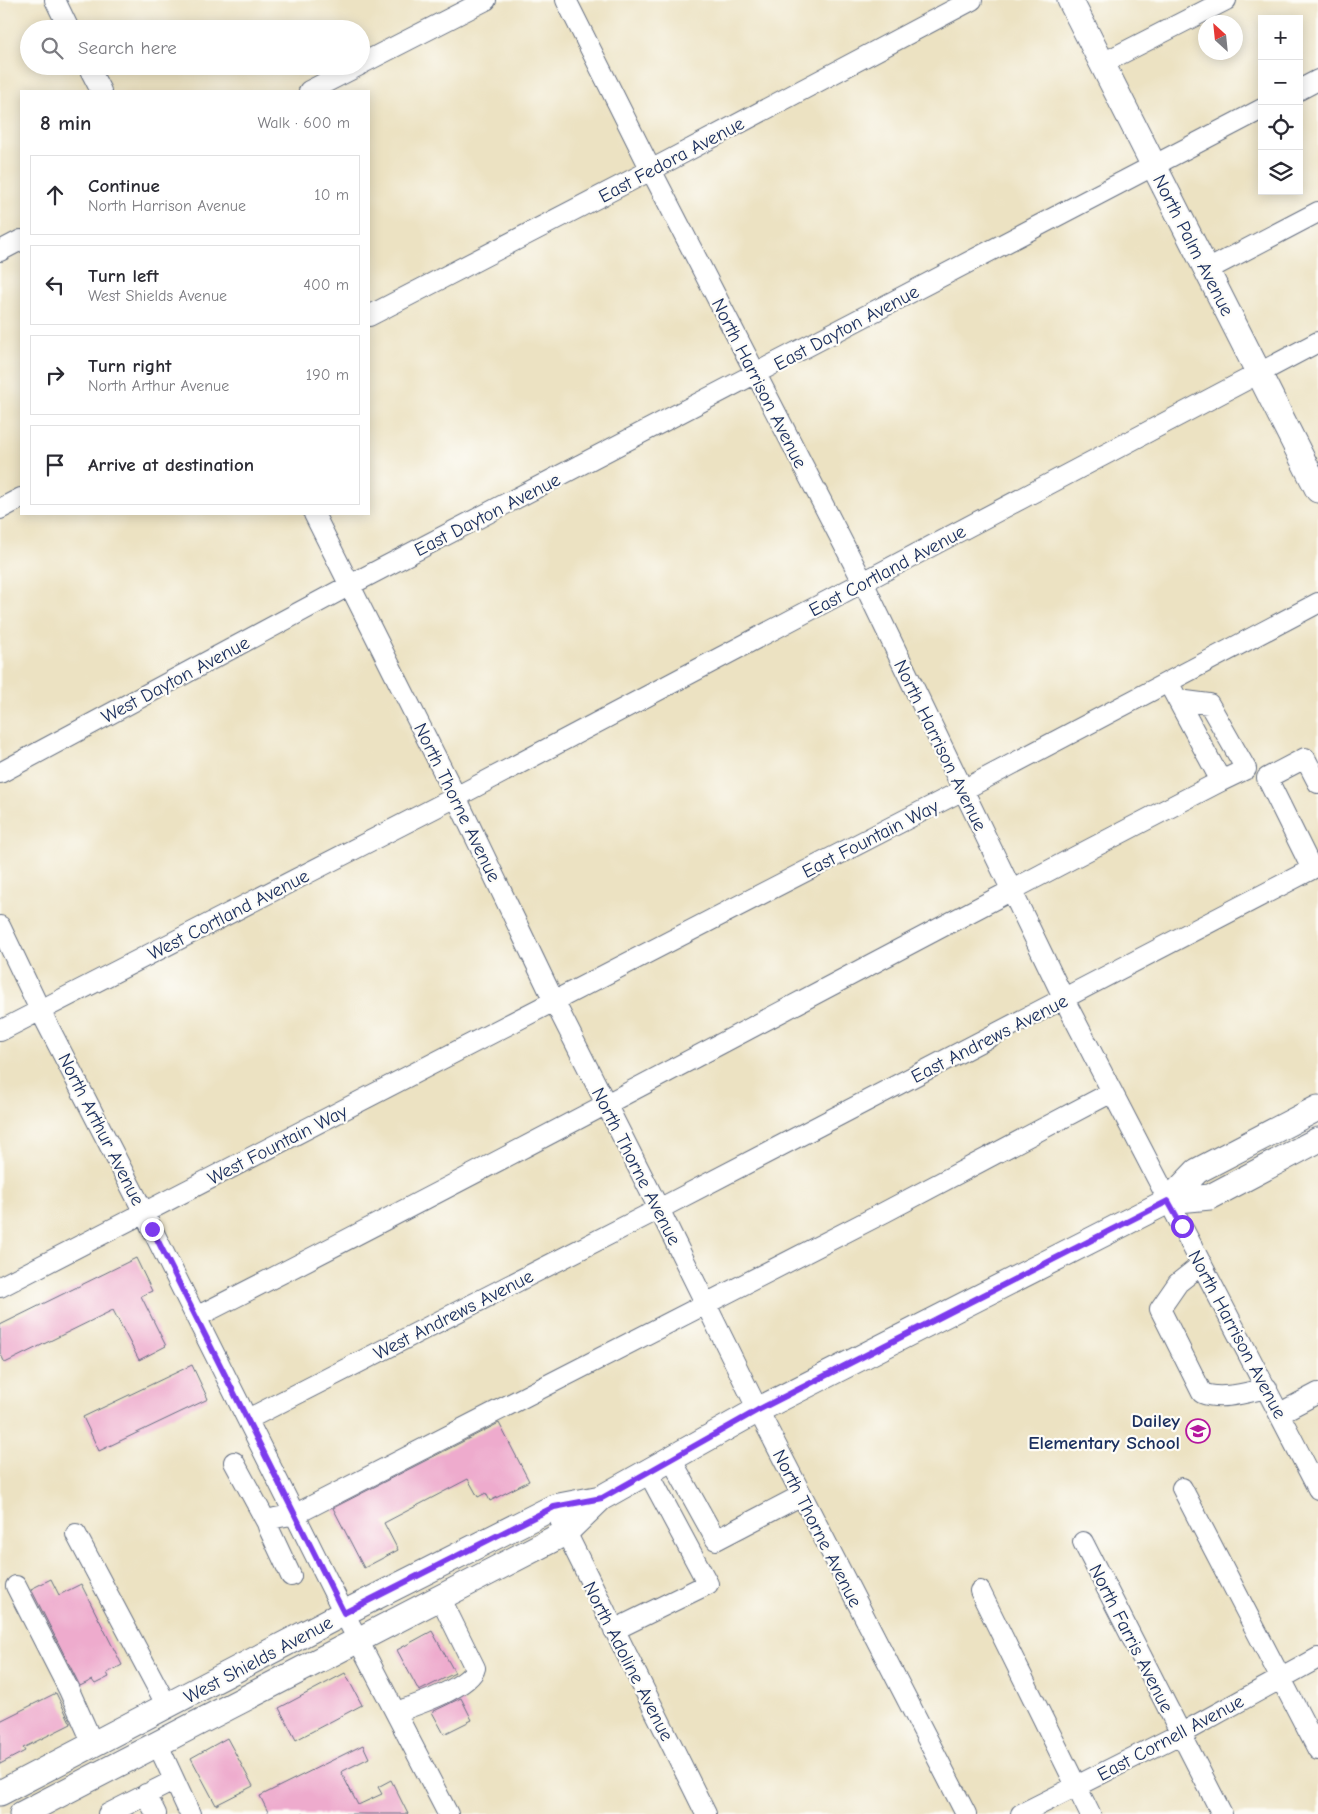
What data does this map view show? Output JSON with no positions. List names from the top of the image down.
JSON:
{
  "streets": {
    "main road": ["North Palm Avenue", "West Shields Avenue"],
    "street": [
      "East Fedora Avenue",
      "East Dayton Avenue",
      "North Harrison Avenue",
      "East Cortland Avenue",
      "West Dayton Avenue",
      "North Thorne Avenue",
      "East Fountain Way",
      "West Cortland Avenue",
      "East Andrews Avenue",
      "North Arthur Avenue",
      "West Fountain Way",
      "West Andrews Avenue",
      "North Farris Avenue",
      "North Adoline Avenue",
      "East Cornell Avenue"
    ]
  },
  "crossings": [
    ["East Fedora Avenue", "North Harrison Avenue"],
    ["North Palm Avenue", "East Dayton Avenue"],
    ["North Palm Avenue", "East Cortland Avenue"],
    ["East Dayton Avenue", "North Harrison Avenue"],
    ["East Dayton Avenue", "West Dayton Avenue"],
    ["East Dayton Avenue", "North Thorne Avenue"],
    ["North Harrison Avenue", "East Cortland Avenue"],
    ["North Harrison Avenue", "East Fountain Way"],
    ["North Harrison Avenue", "East Andrews Avenue"],
    ["North Harrison Avenue", "West Shields Avenue"],
    ["East Cortland Avenue", "North Thorne Avenue"],
    ["East Cortland Avenue", "West Cortland Avenue"],
    ["West Dayton Avenue", "North Thorne Avenue"],
    ["North Thorne Avenue", "East Fountain Way"],
    ["North Thorne Avenue", "West Cortland Avenue"],
    ["North Thorne Avenue", "East Andrews Avenue"],
    ["North Thorne Avenue", "West Fountain Way"],
    ["North Thorne Avenue", "West Andrews Avenue"],
    ["North Thorne Avenue", "West Shields Avenue"],
    ["East Fountain Way", "West Fountain Way"],
    ["West Cortland Avenue", "North Arthur Avenue"],
    ["East Andrews Avenue", "West Andrews Avenue"],
    ["North Arthur Avenue", "West Fountain Way"],
    ["North Arthur Avenue", "West Andrews Avenue"],
    ["North Arthur Avenue", "West Shields Avenue"],
    ["North Farris Avenue", "East Cornell Avenue"],
    ["West Shields Avenue", "North Adoline Avenue"]
  ],
  "places": {
    "school or university": ["Dailey Elementary School"]
  },
  "north": "top left",
  "page": {
    "map_buttons": ["+", "−"],
    "search": "Search here",
    "heading": ["8 min", "Walk · 600 m"],
    "list": [
      ["Continue", "North Harrison Avenue", "10 m"],
      ["Turn left", "West Shields Avenue", "400 m"],
      ["Turn right", "North Arthur Avenue", "190 m"],
      "Arrive at destination"
    ]
  }
}
